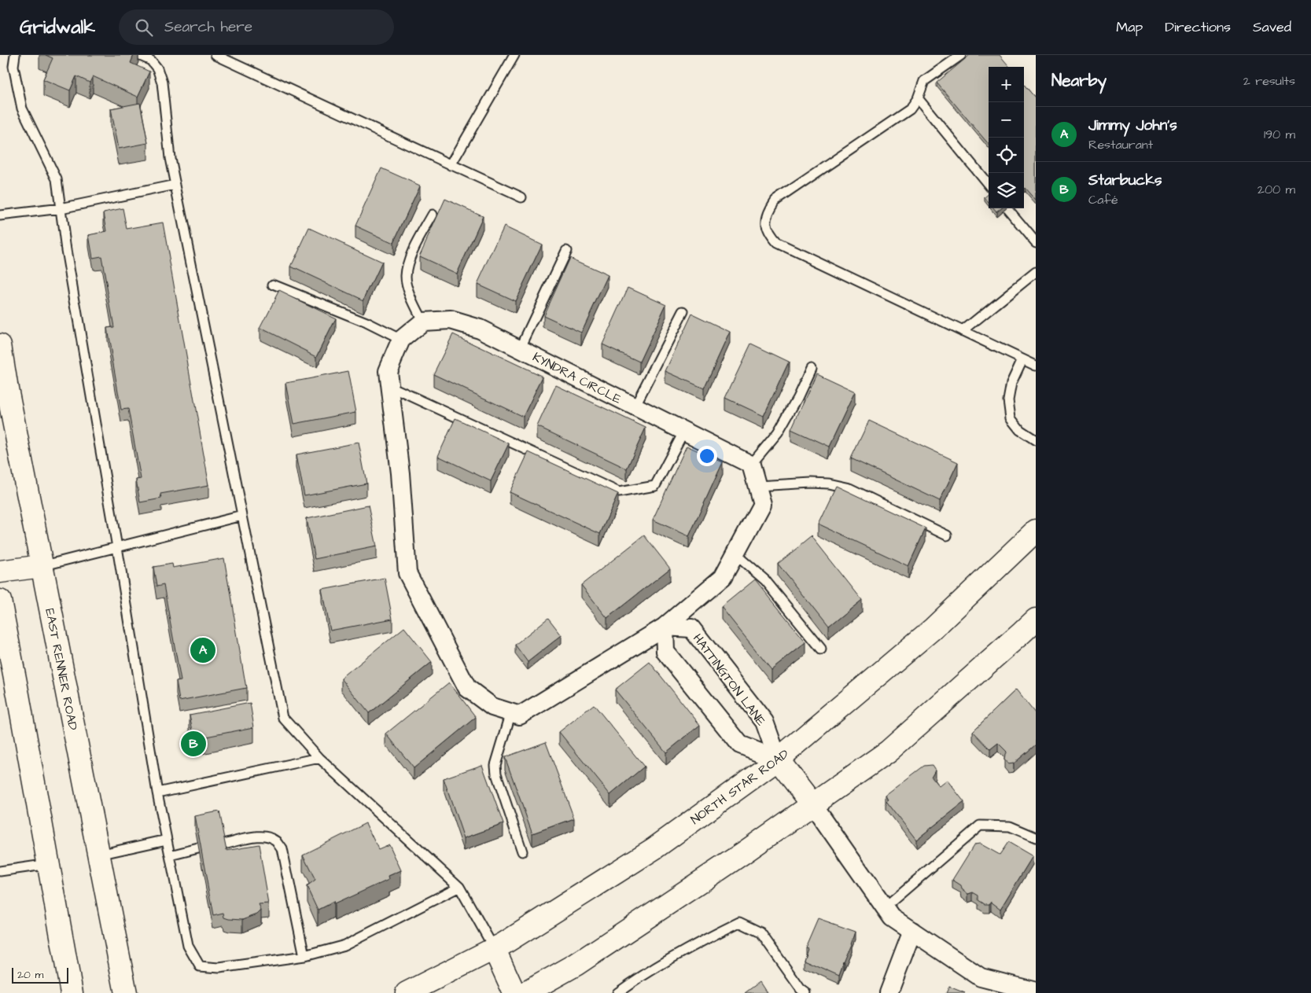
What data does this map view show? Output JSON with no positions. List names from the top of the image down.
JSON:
{
  "streets": {
    "main road": ["EAST RENNER ROAD", "NORTH STAR ROAD"],
    "street": ["KYNDRA CIRCLE", "HATTINGTON LANE"]
  },
  "crossings": [
    ["HATTINGTON LANE", "NORTH STAR ROAD"]
  ],
  "scale_bar": "20 m",
  "page": {
    "header": "Gridwalk",
    "search": "Search here",
    "nav": ["Map", "Directions", "Saved"],
    "heading": ["Nearby", "2 results"],
    "map_buttons": ["+", "−"],
    "list": [
      {
        "mark": "A",
        "name": "Jimmy John's",
        "note": "Restaurant",
        "value": "190 m"
      },
      {
        "mark": "B",
        "name": "Starbucks",
        "note": "Café",
        "value": "200 m"
      }
    ],
    "pins": ["A", "B"],
    "scale": "20 m"
  }
}
